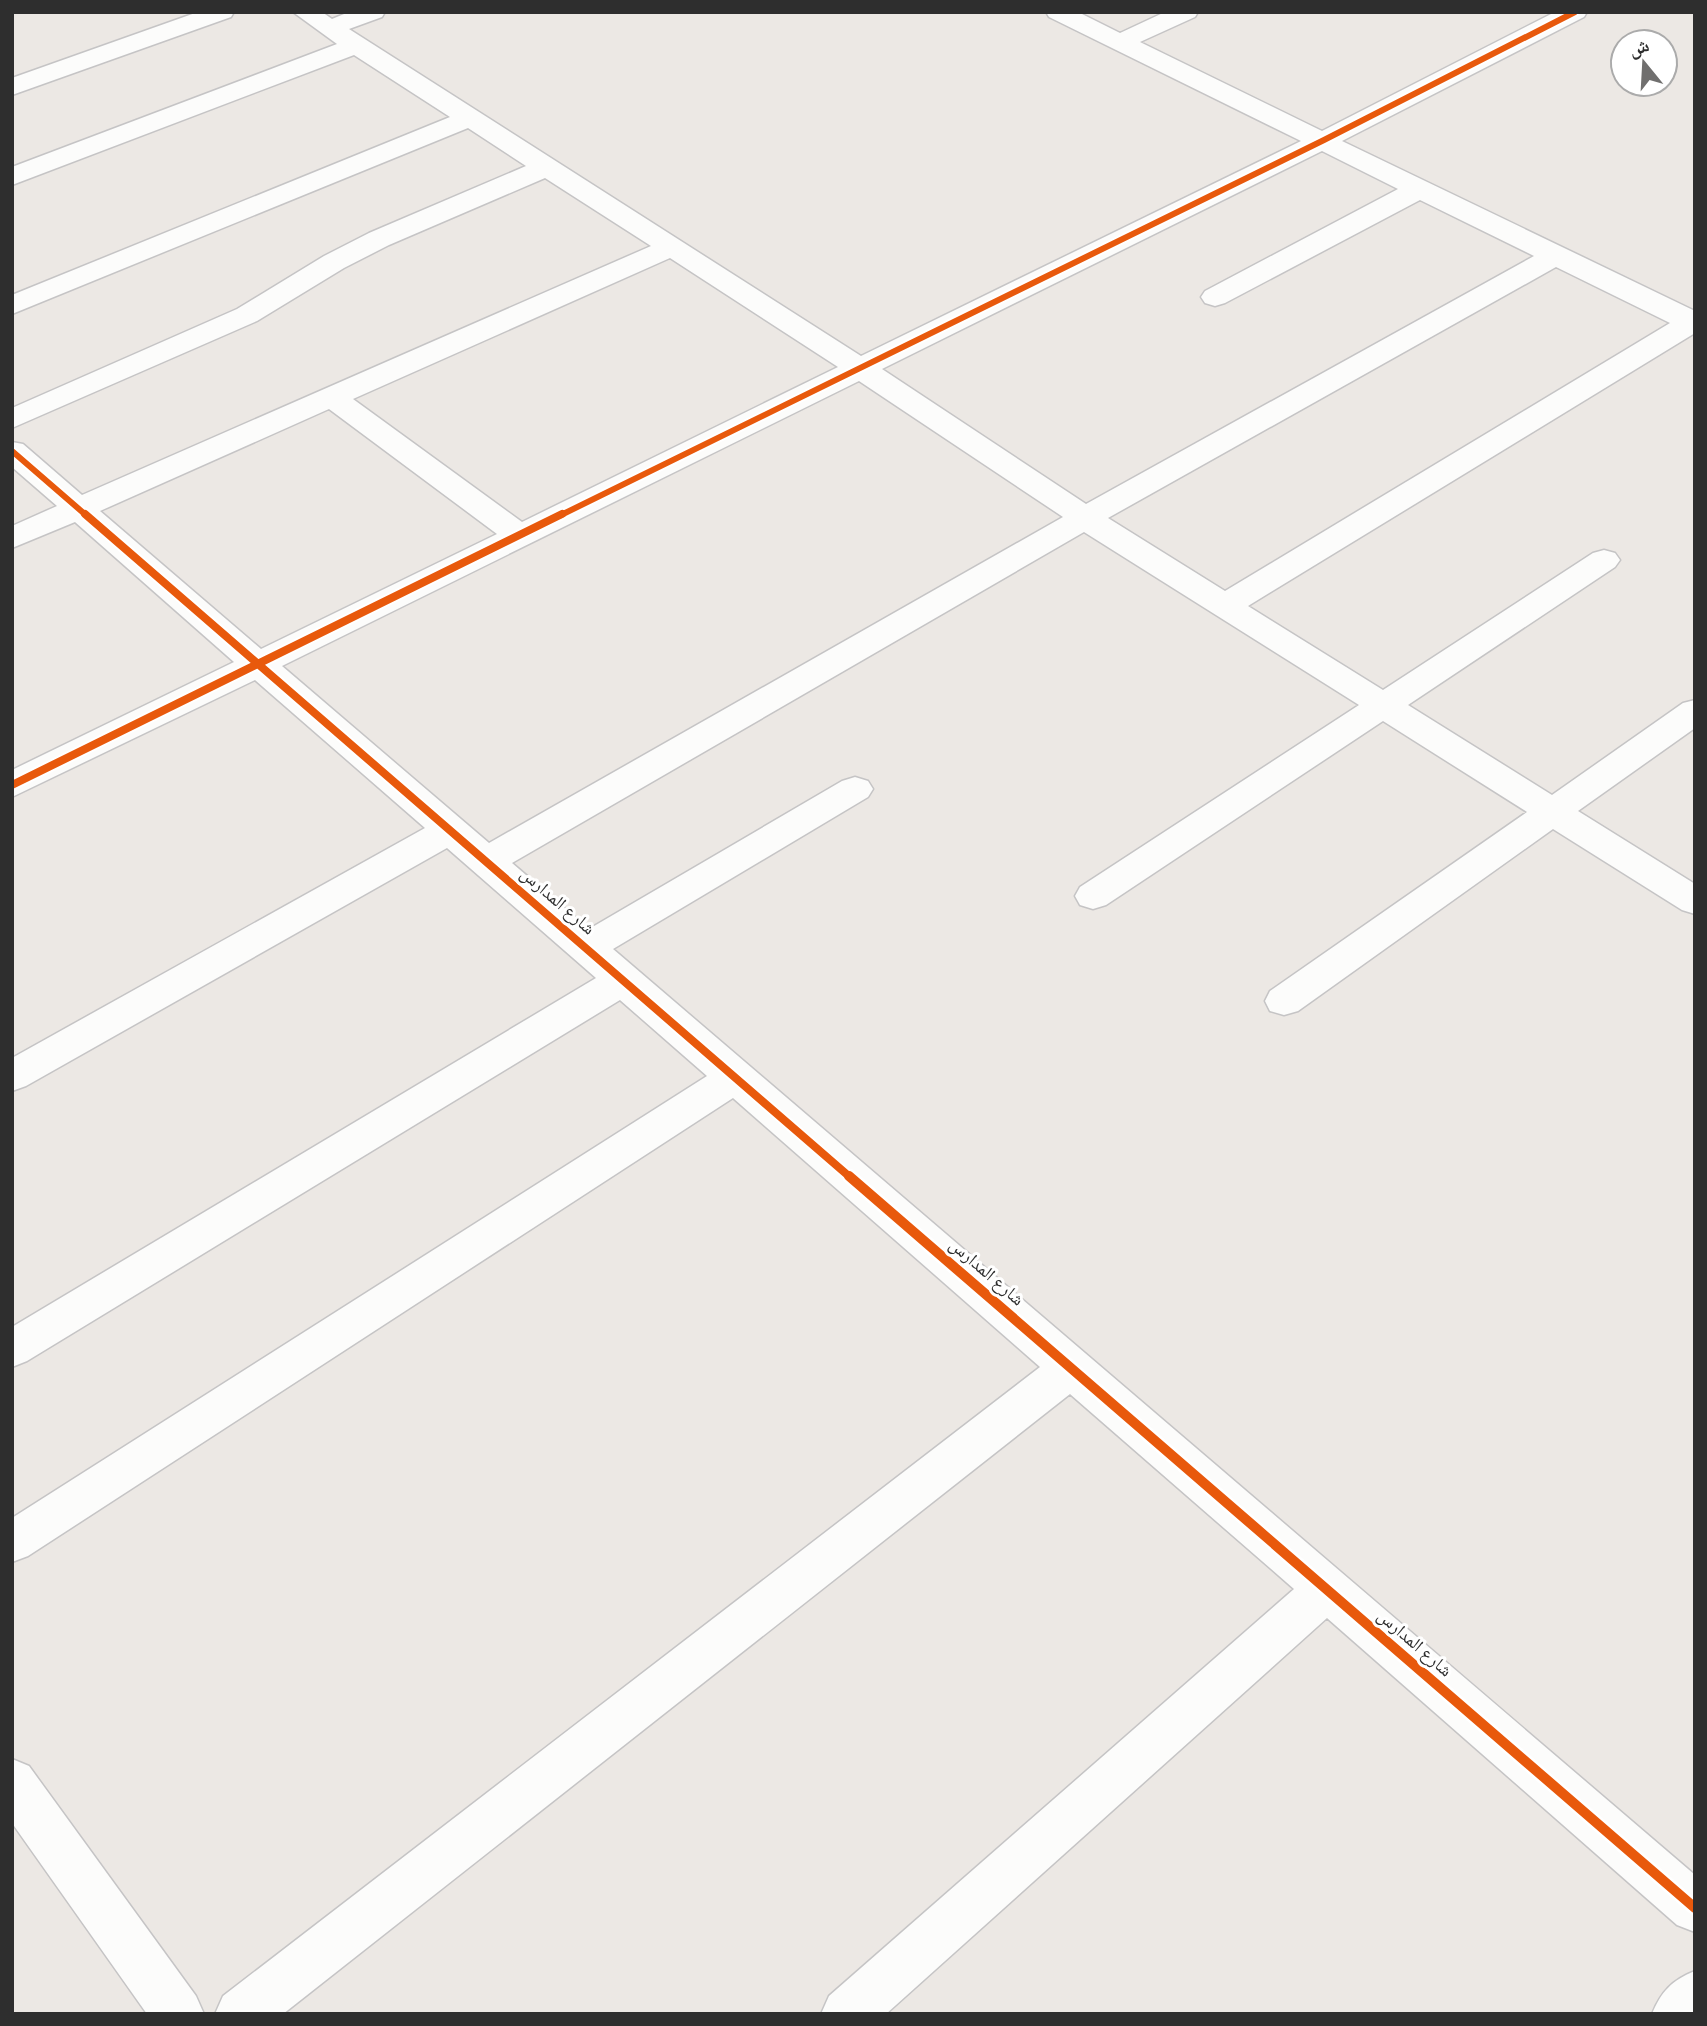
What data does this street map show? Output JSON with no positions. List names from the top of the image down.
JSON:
{
  "streets": {
    "street": ["شارع المدارس"]
  },
  "north": "top"
}
